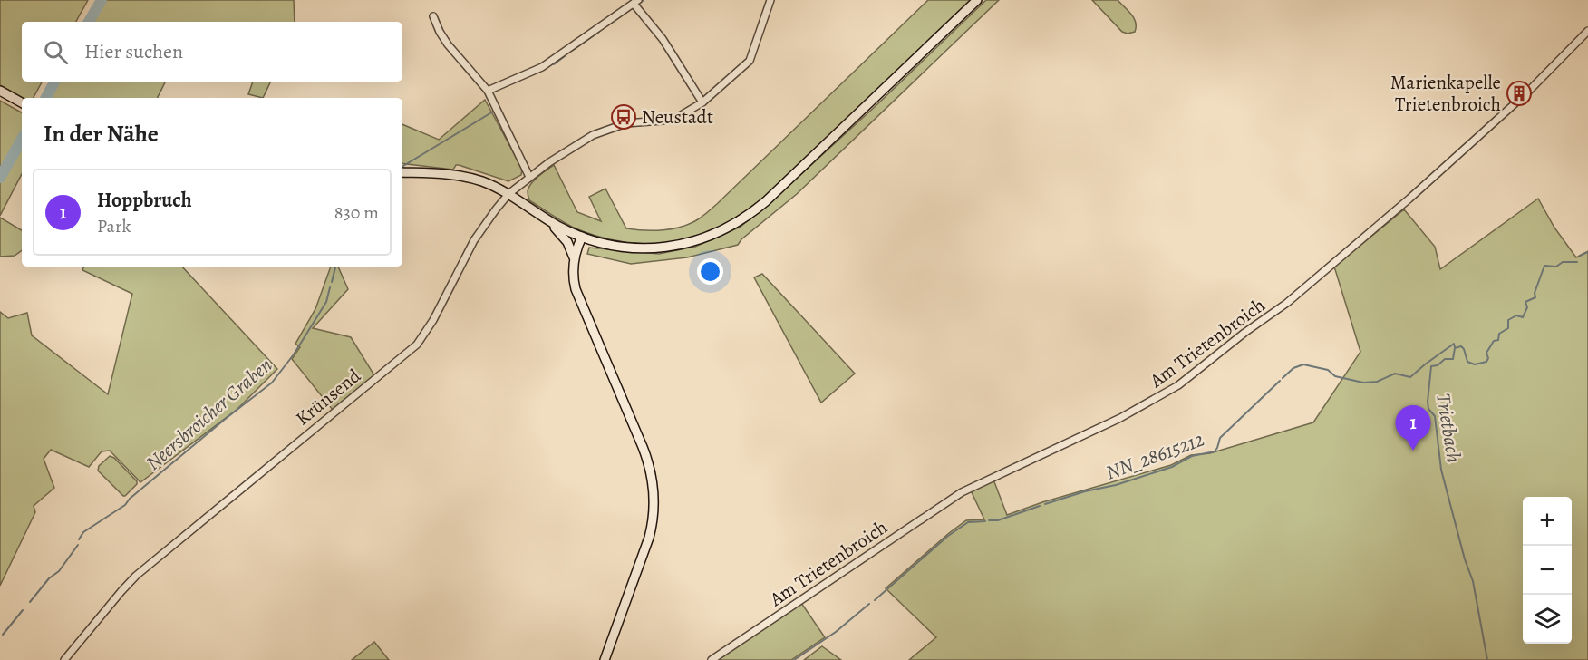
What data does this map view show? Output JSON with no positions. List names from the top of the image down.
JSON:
{
  "streets": {
    "street": ["Am Trietenbroich", "Krünsend"]
  },
  "water": ["Neersbroicher Graben", "Trietbach", "NN_28615212"],
  "places": {
    "building": ["Marienkapelle Trietenbroich"],
    "bus stop": ["Neustadt"]
  },
  "page": {
    "search": "Hier suchen",
    "heading": "In der Nähe",
    "list": [
      {
        "mark": "1",
        "name": "Hoppbruch",
        "note": "Park",
        "value": "830 m"
      }
    ],
    "pins": "1",
    "map_buttons": ["+", "−"]
  }
}
